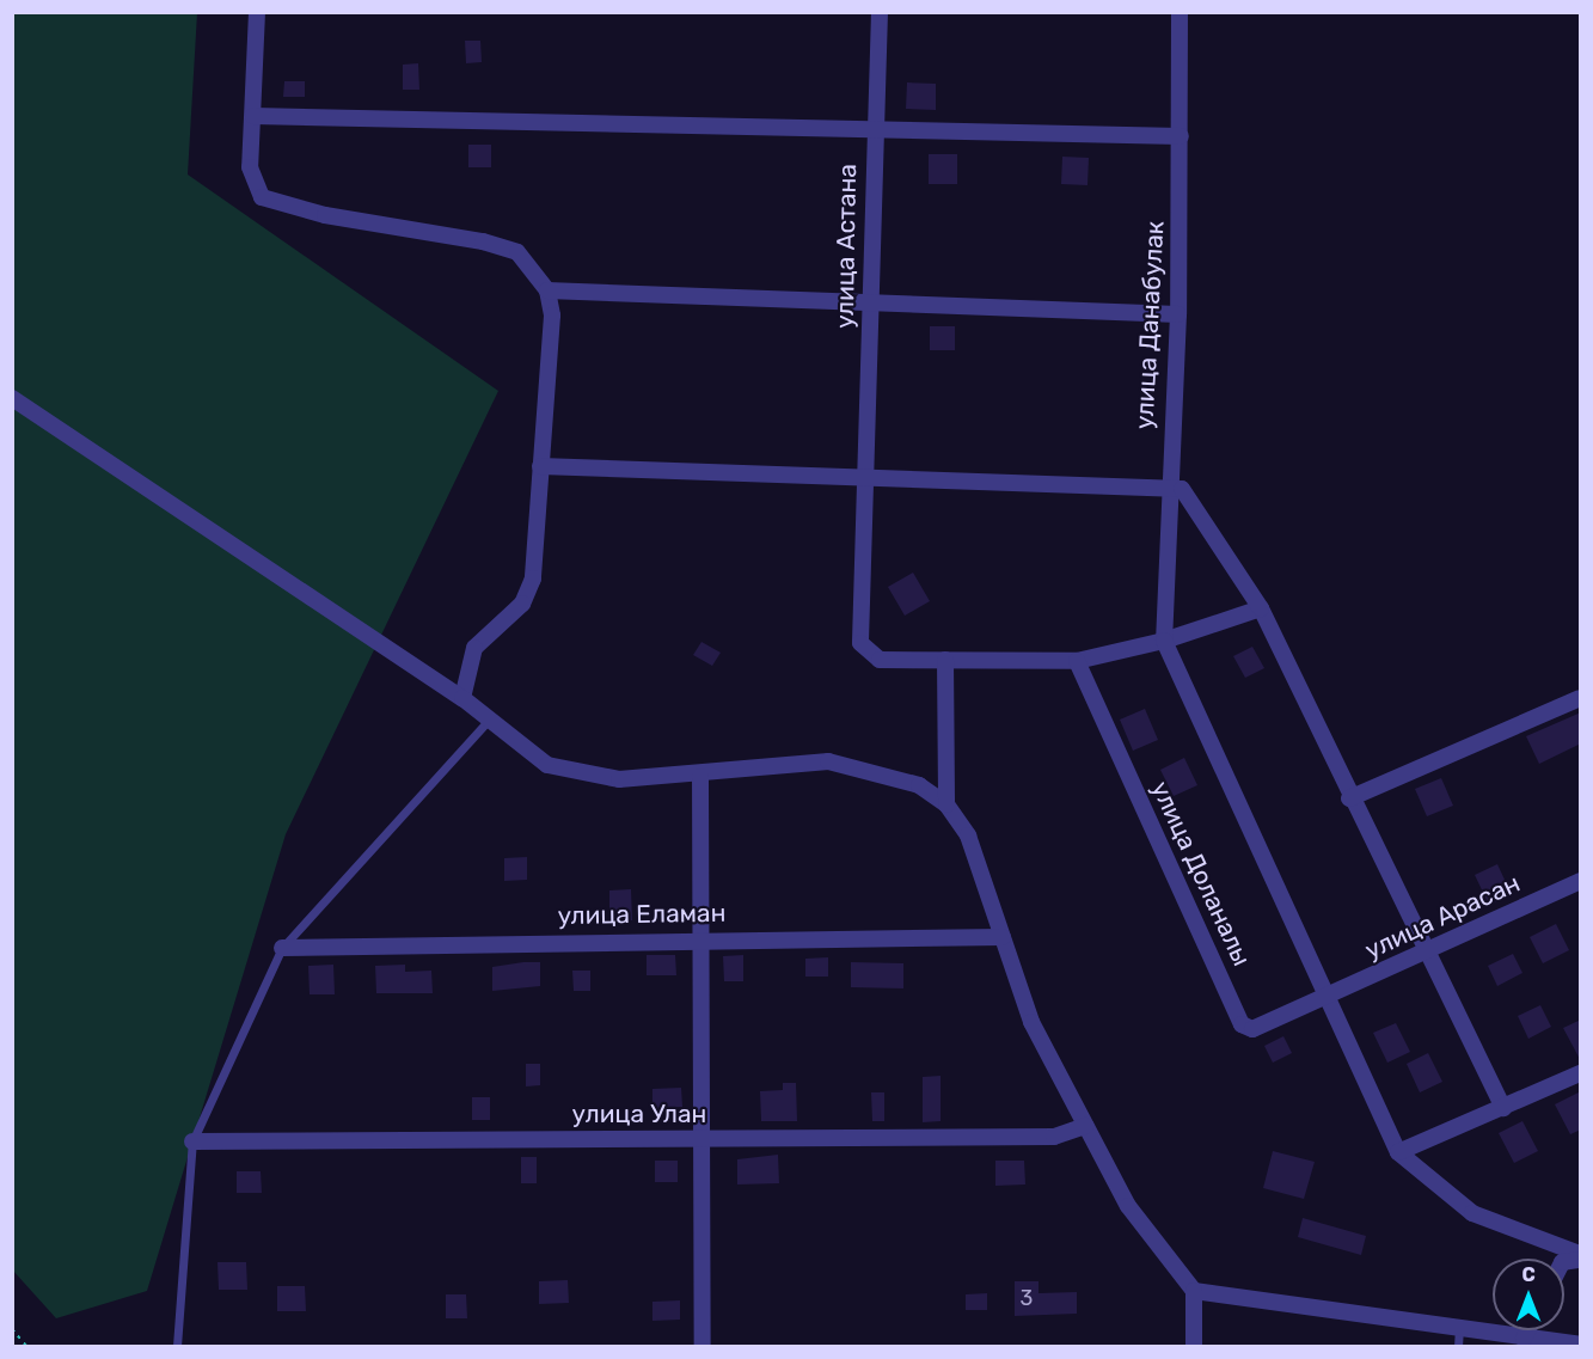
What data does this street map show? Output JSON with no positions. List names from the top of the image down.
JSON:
{
  "streets": {
    "street": [
      "улица Астана",
      "улица Данабулак",
      "улица Доланалы",
      "улица Еламан",
      "улица Арасан",
      "улица Улан"
    ]
  },
  "crossings": [
    ["улица Доланалы", "улица Арасан"]
  ],
  "house_numbers": ["3"],
  "north": "top"
}
